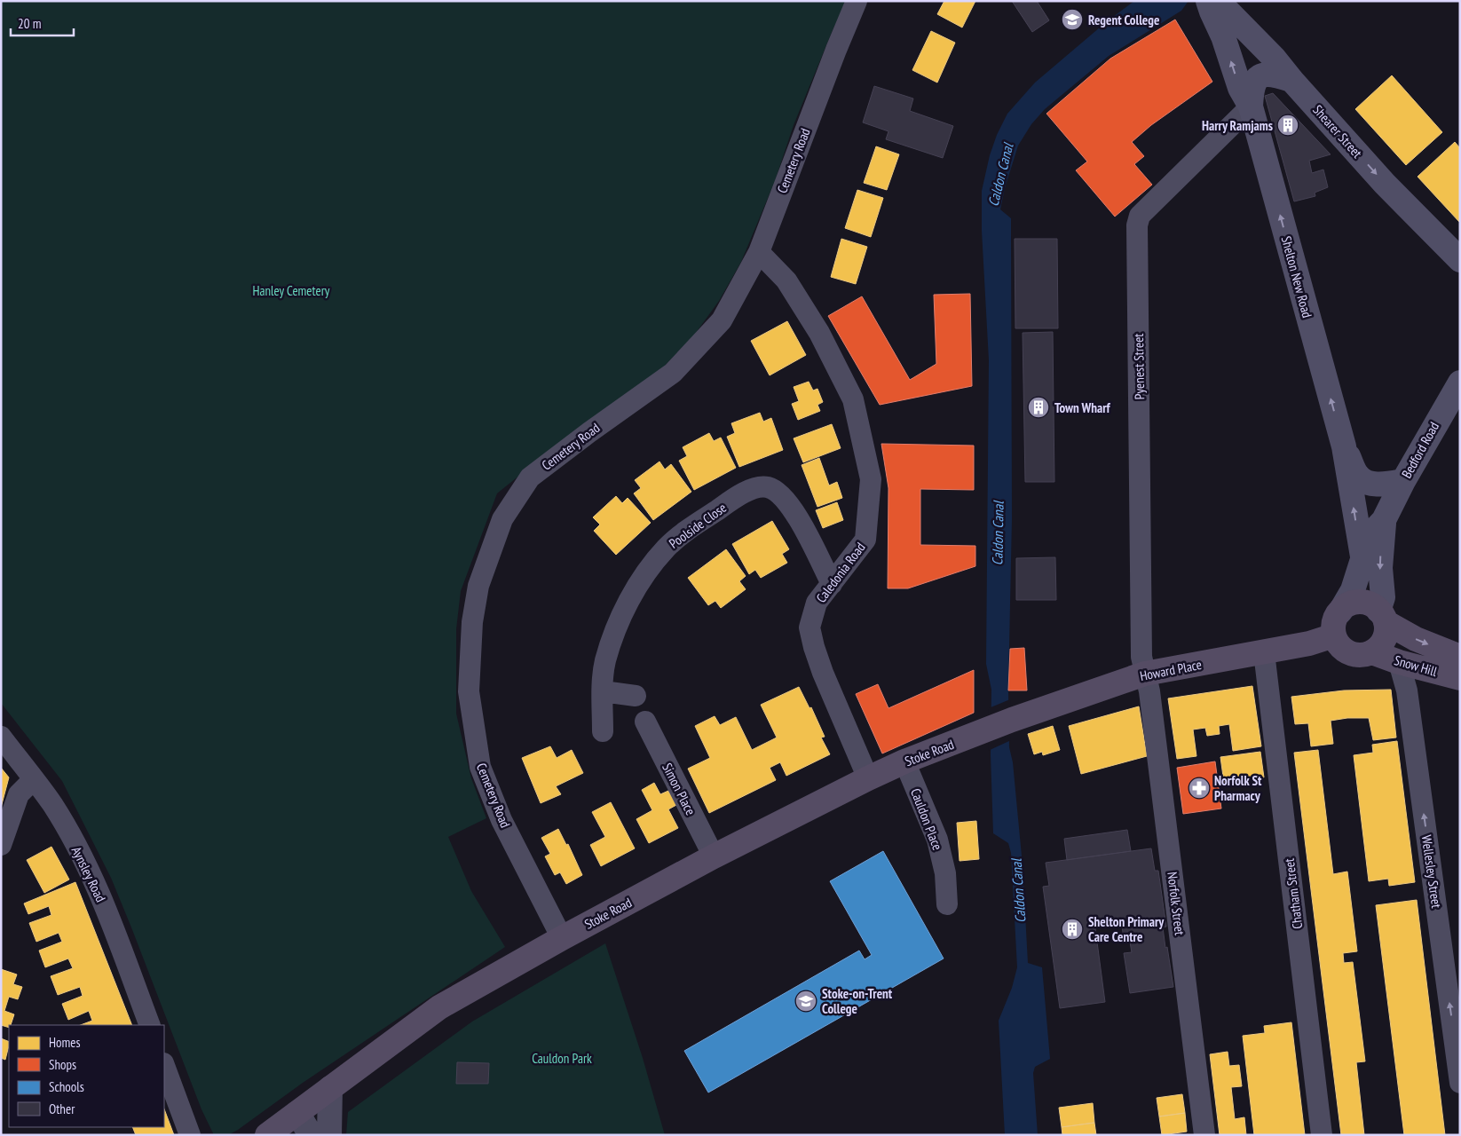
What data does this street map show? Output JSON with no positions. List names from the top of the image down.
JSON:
{
  "streets": {
    "main road": [
      "Shearer Street",
      "Shelton New Road",
      "Bedford Road",
      "Snow Hill",
      "Howard Place",
      "Stoke Road"
    ],
    "street": [
      "Cemetery Road",
      "Pyenest Street",
      "Poolside Close",
      "Caledonia Road",
      "Simon Place",
      "Cauldon Place",
      "Wellesley Street",
      "Aynsley Road",
      "Chatham Street",
      "Norfolk Street"
    ]
  },
  "crossings": [
    ["Shearer Street", "Shelton New Road"],
    ["Cemetery Road", "Caledonia Road"],
    ["Cemetery Road", "Stoke Road"],
    ["Shelton New Road", "Pyenest Street"],
    ["Shelton New Road", "Bedford Road"],
    ["Pyenest Street", "Howard Place"],
    ["Pyenest Street", "Norfolk Street"],
    ["Bedford Road", "Snow Hill"],
    ["Bedford Road", "Howard Place"],
    ["Poolside Close", "Caledonia Road"],
    ["Caledonia Road", "Stoke Road"],
    ["Snow Hill", "Howard Place"],
    ["Snow Hill", "Wellesley Street"],
    ["Howard Place", "Stoke Road"],
    ["Howard Place", "Chatham Street"],
    ["Howard Place", "Norfolk Street"],
    ["Stoke Road", "Simon Place"],
    ["Stoke Road", "Cauldon Place"]
  ],
  "one_way": ["Shearer Street", "Shelton New Road", "Wellesley Street"],
  "water": ["Caldon Canal"],
  "parks": ["Hanley Cemetery", "Cauldon Park"],
  "places": {
    "school or university": ["Regent College", "Stoke-on-Trent College"],
    "building": ["Harry Ramjams", "Town Wharf", "Shelton Primary Care Centre"],
    "pharmacy": ["Norfolk St Pharmacy"]
  },
  "legend": [
    "Homes",
    "Shops",
    "Schools",
    "Other"
  ],
  "scale_bar": "20 m"
}
